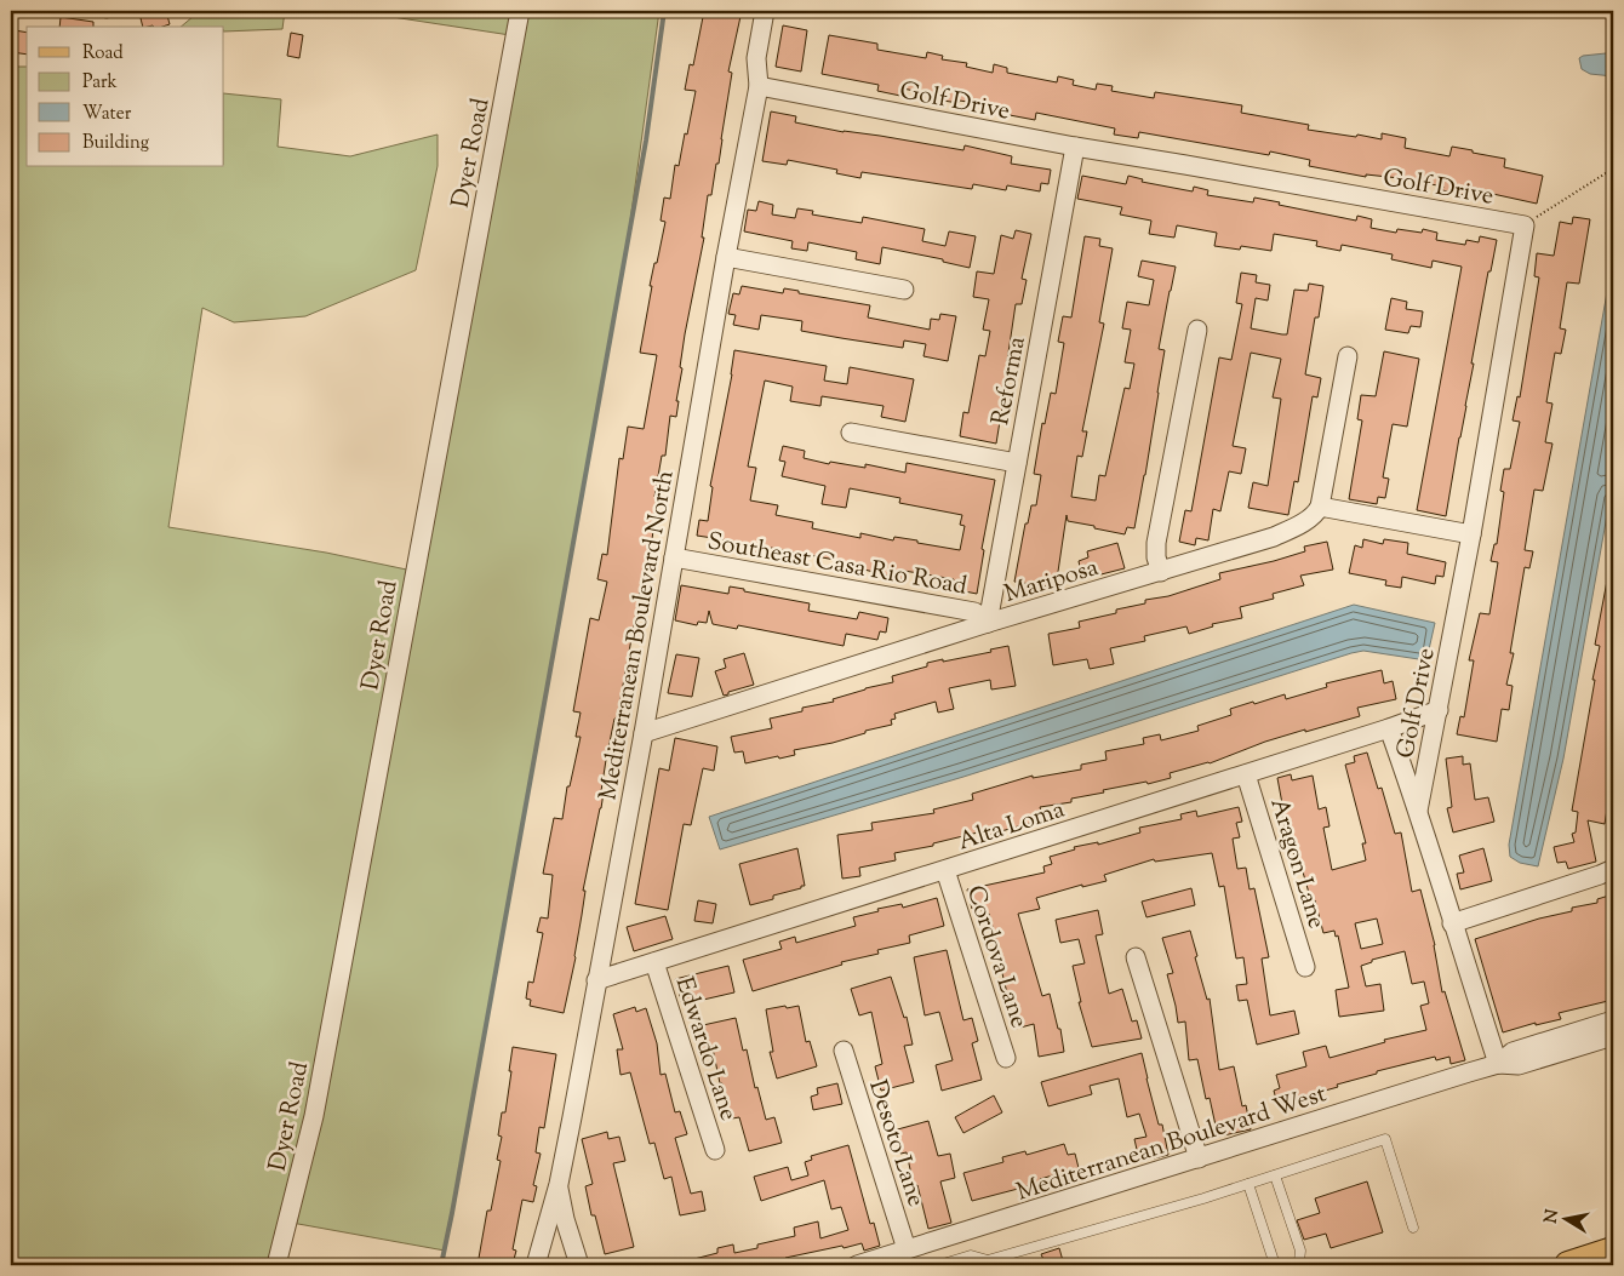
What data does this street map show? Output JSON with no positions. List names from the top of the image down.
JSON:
{
  "streets": {
    "street": [
      "Golf Drive",
      "Dyer Road",
      "Reforma",
      "Southeast Casa Rio Road",
      "Mariposa",
      "Mediterranean Boulevard North",
      "Alta Loma",
      "Aragon Lane",
      "Cordova Lane",
      "Edwardo Lane",
      "Mediterranean Boulevard West",
      "Desoto Lane"
    ]
  },
  "crossings": [
    ["Golf Drive", "Reforma"],
    ["Golf Drive", "Mediterranean Boulevard North"],
    ["Golf Drive", "Alta Loma"],
    ["Golf Drive", "Mediterranean Boulevard West"],
    ["Reforma", "Southeast Casa Rio Road"],
    ["Reforma", "Mariposa"],
    ["Southeast Casa Rio Road", "Mariposa"],
    ["Southeast Casa Rio Road", "Mediterranean Boulevard North"],
    ["Mariposa", "Mediterranean Boulevard North"],
    ["Mediterranean Boulevard North", "Alta Loma"],
    ["Alta Loma", "Aragon Lane"],
    ["Alta Loma", "Cordova Lane"],
    ["Alta Loma", "Edwardo Lane"],
    ["Mediterranean Boulevard West", "Desoto Lane"]
  ],
  "legend": [
    "Road",
    "Park",
    "Water",
    "Building"
  ],
  "north": "left"
}
